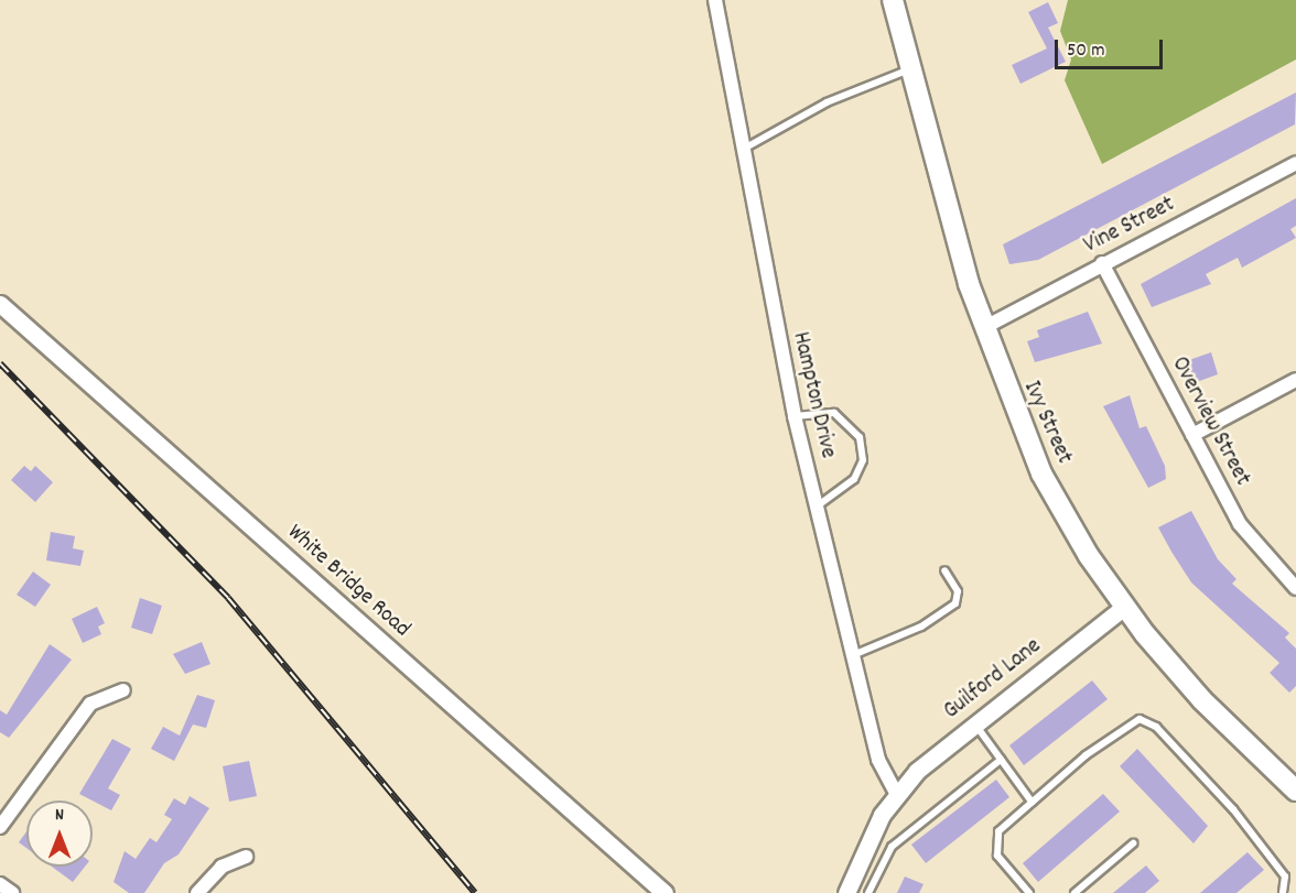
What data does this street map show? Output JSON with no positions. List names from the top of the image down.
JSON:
{
  "streets": {
    "main road": ["Ivy Street"],
    "street": [
      "Vine Street",
      "Hampton Drive",
      "Overview Street",
      "White Bridge Road",
      "Guilford Lane"
    ]
  },
  "crossings": [
    ["Vine Street", "Overview Street"],
    ["Vine Street", "Ivy Street"],
    ["Hampton Drive", "Guilford Lane"],
    ["Ivy Street", "Guilford Lane"]
  ],
  "scale_bar": "50 m",
  "north": "top"
}
